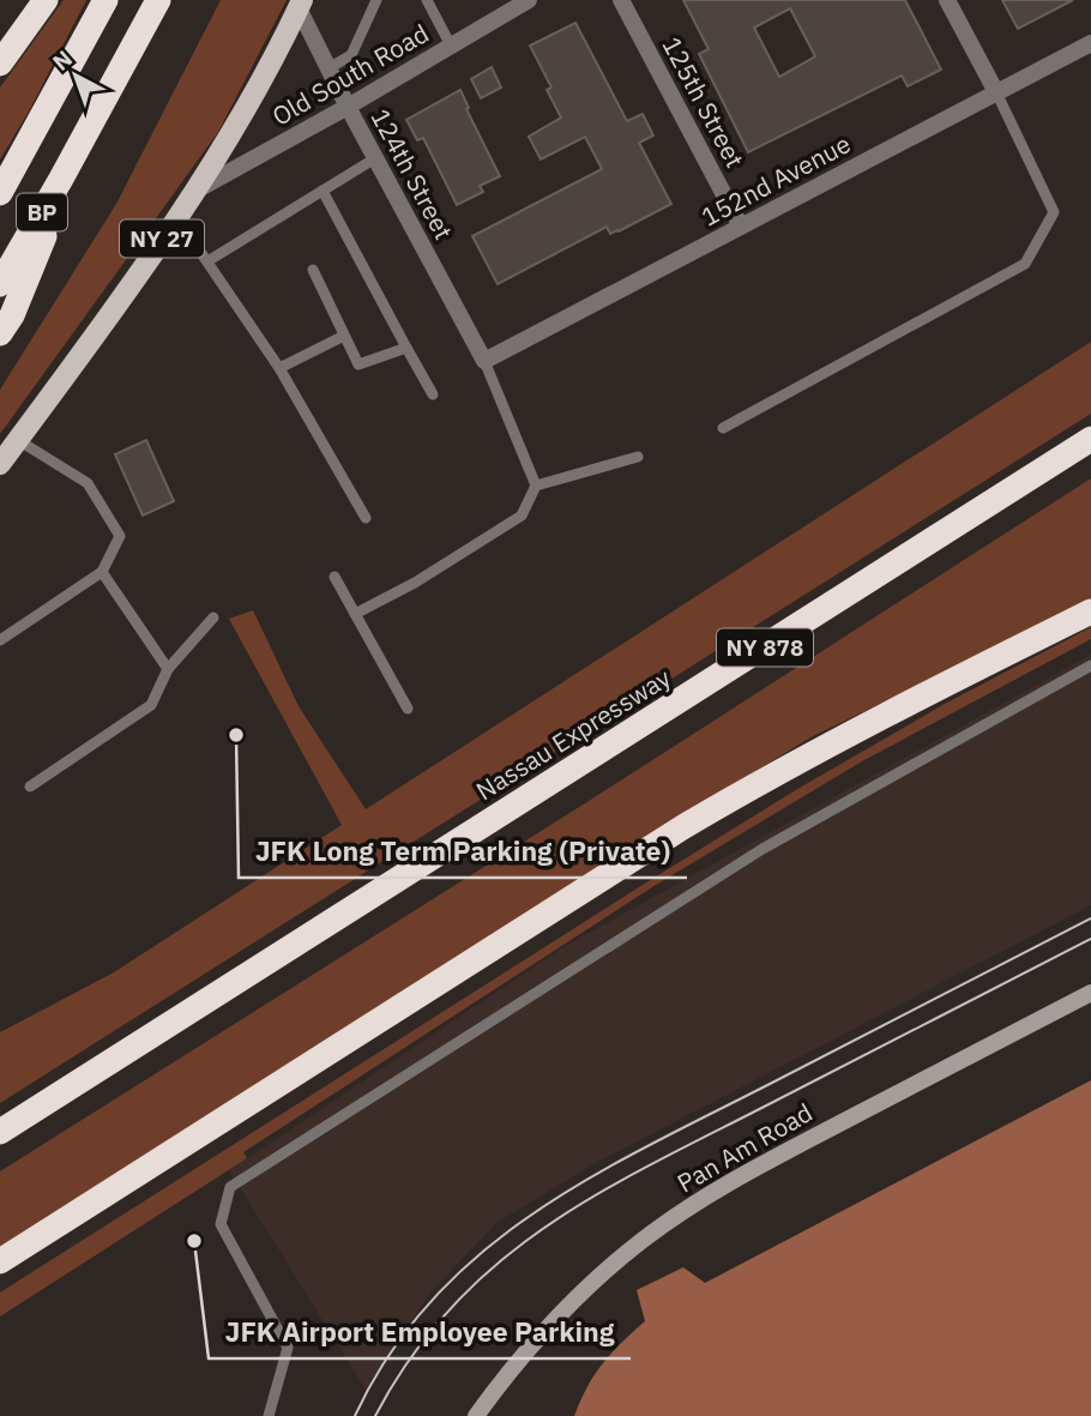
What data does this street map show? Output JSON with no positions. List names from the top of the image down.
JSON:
{
  "streets": {
    "highway": ["BP", "NY 878", "Nassau Expressway"],
    "main road": ["NY 27"],
    "street": [
      "Old South Road",
      "125th Street",
      "124th Street",
      "152nd Avenue",
      "Pan Am Road"
    ]
  },
  "crossings": [
    ["Old South Road", "124th Street"],
    ["Old South Road", "NY 27"],
    ["125th Street", "152nd Avenue"],
    ["124th Street", "152nd Avenue"],
    ["124th Street", "NY 27"]
  ],
  "places": ["JFK Long Term Parking (Private)", "JFK Airport Employee Parking"],
  "north": "top left"
}
